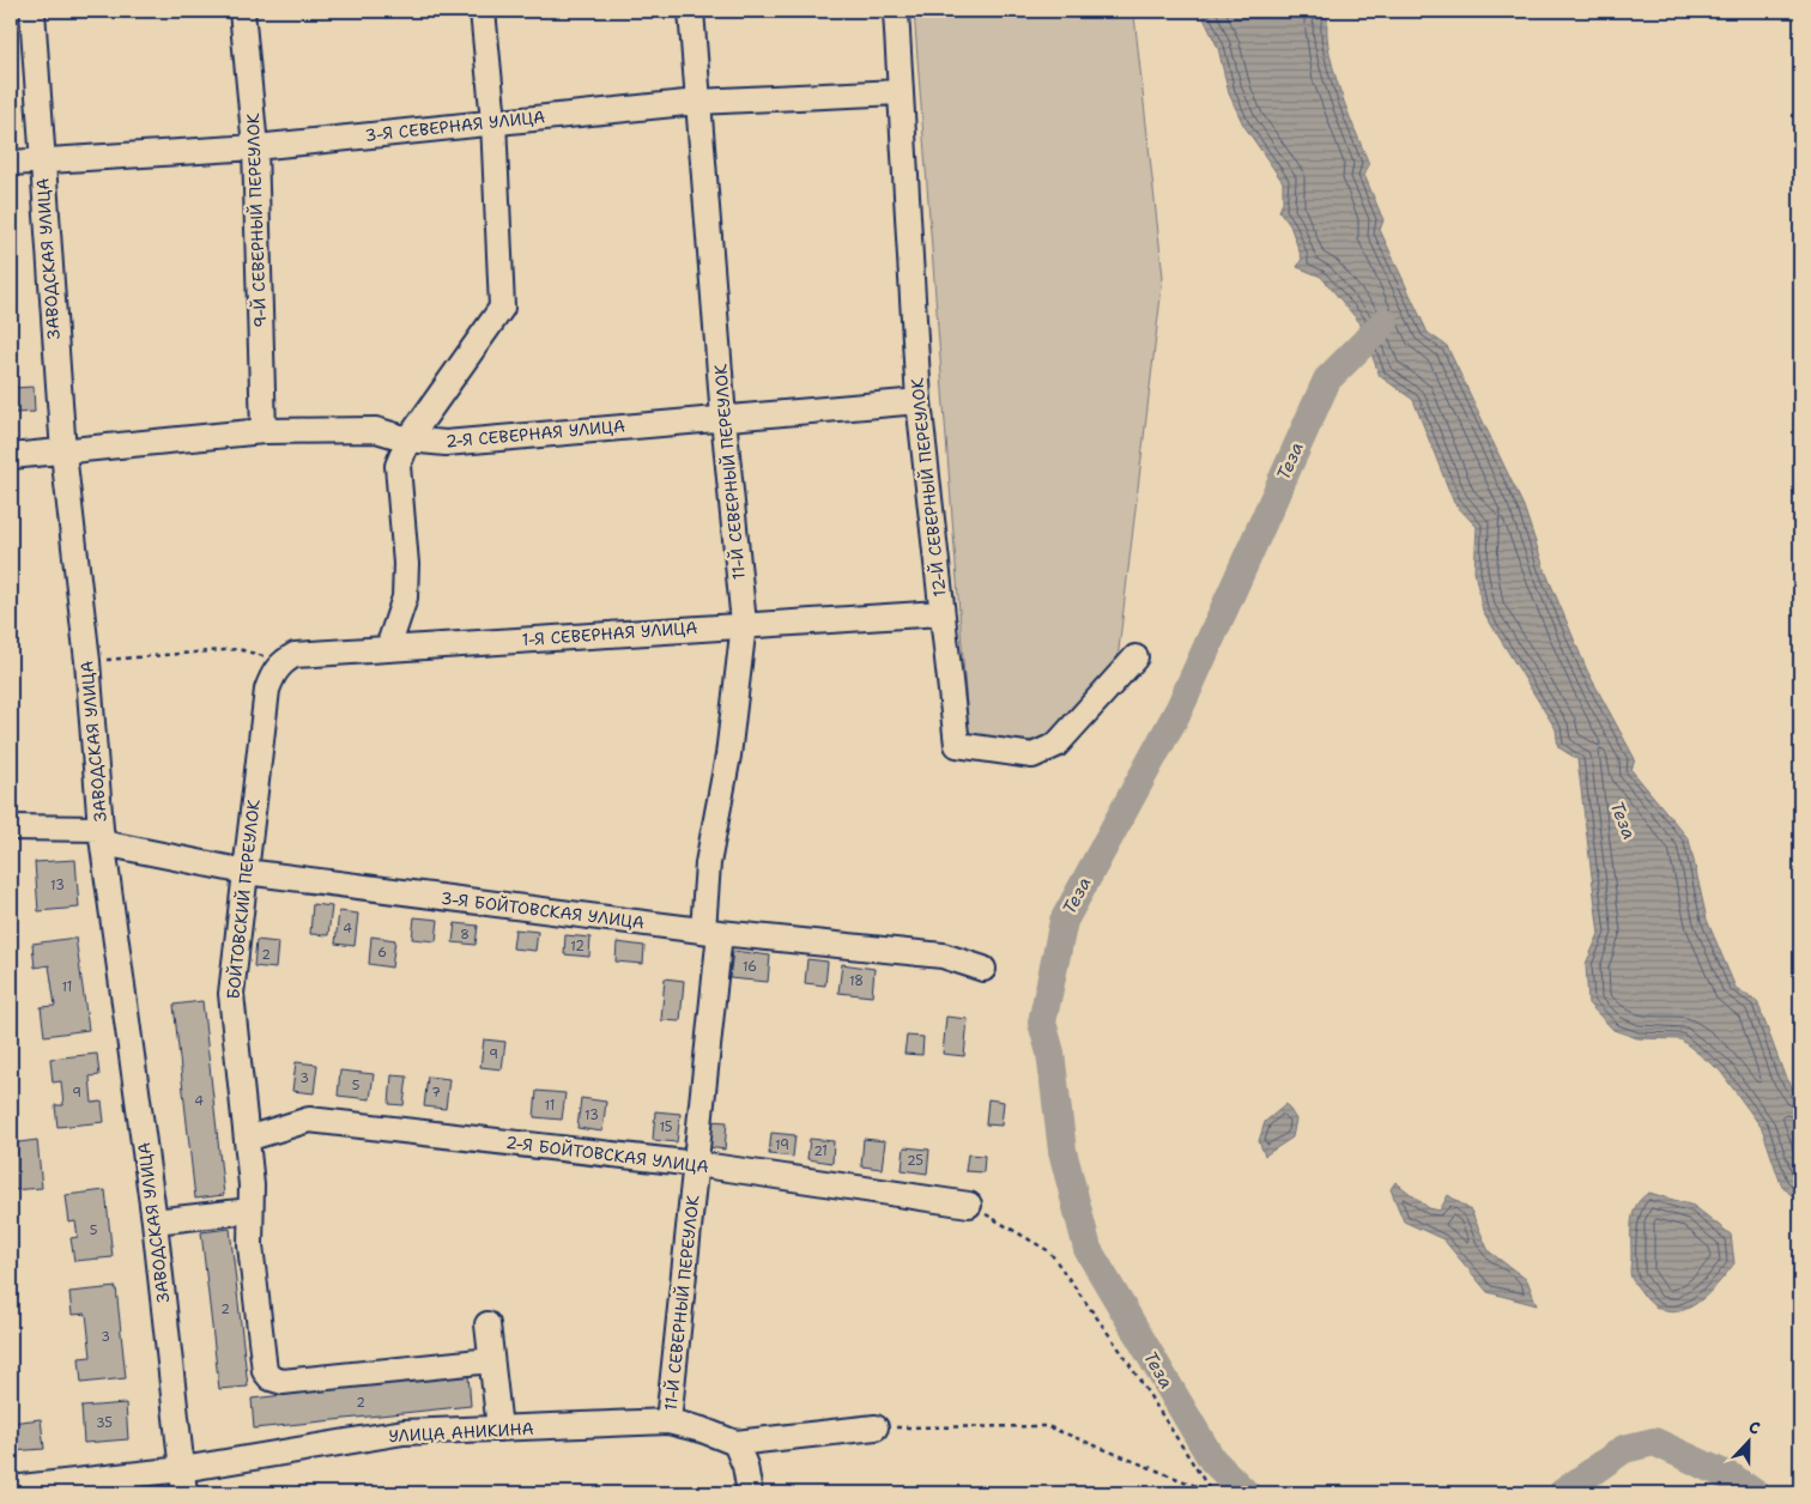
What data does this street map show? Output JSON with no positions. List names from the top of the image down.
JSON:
{
  "streets": {
    "street": [
      "3-Я СЕВЕРНАЯ УЛИЦА",
      "9-Й СЕВЕРНЫЙ ПЕРЕУЛОК",
      "ЗАВОДСКАЯ УЛИЦА",
      "2-Я СЕВЕРНАЯ УЛИЦА",
      "11-Й СЕВЕРНЫЙ ПЕРЕУЛОК",
      "12-Й СЕВЕРНЫЙ ПЕРЕУЛОК",
      "1-Я СЕВЕРНАЯ УЛИЦА",
      "БОЙТОВСКИЙ ПЕРЕУЛОК",
      "3-Я БОЙТОВСКАЯ УЛИЦА",
      "2-Я БОЙТОВСКАЯ УЛИЦА",
      "УЛИЦА АНИКИНА"
    ]
  },
  "crossings": [
    ["3-Я СЕВЕРНАЯ УЛИЦА", "9-Й СЕВЕРНЫЙ ПЕРЕУЛОК"],
    ["3-Я СЕВЕРНАЯ УЛИЦА", "ЗАВОДСКАЯ УЛИЦА"],
    ["3-Я СЕВЕРНАЯ УЛИЦА", "11-Й СЕВЕРНЫЙ ПЕРЕУЛОК"],
    ["3-Я СЕВЕРНАЯ УЛИЦА", "12-Й СЕВЕРНЫЙ ПЕРЕУЛОК"],
    ["9-Й СЕВЕРНЫЙ ПЕРЕУЛОК", "2-Я СЕВЕРНАЯ УЛИЦА"],
    ["ЗАВОДСКАЯ УЛИЦА", "2-Я СЕВЕРНАЯ УЛИЦА"],
    ["ЗАВОДСКАЯ УЛИЦА", "3-Я БОЙТОВСКАЯ УЛИЦА"],
    ["ЗАВОДСКАЯ УЛИЦА", "УЛИЦА АНИКИНА"],
    ["2-Я СЕВЕРНАЯ УЛИЦА", "11-Й СЕВЕРНЫЙ ПЕРЕУЛОК"],
    ["2-Я СЕВЕРНАЯ УЛИЦА", "12-Й СЕВЕРНЫЙ ПЕРЕУЛОК"],
    ["11-Й СЕВЕРНЫЙ ПЕРЕУЛОК", "1-Я СЕВЕРНАЯ УЛИЦА"],
    ["11-Й СЕВЕРНЫЙ ПЕРЕУЛОК", "3-Я БОЙТОВСКАЯ УЛИЦА"],
    ["11-Й СЕВЕРНЫЙ ПЕРЕУЛОК", "2-Я БОЙТОВСКАЯ УЛИЦА"],
    ["11-Й СЕВЕРНЫЙ ПЕРЕУЛОК", "УЛИЦА АНИКИНА"],
    ["12-Й СЕВЕРНЫЙ ПЕРЕУЛОК", "1-Я СЕВЕРНАЯ УЛИЦА"],
    ["1-Я СЕВЕРНАЯ УЛИЦА", "БОЙТОВСКИЙ ПЕРЕУЛОК"],
    ["БОЙТОВСКИЙ ПЕРЕУЛОК", "3-Я БОЙТОВСКАЯ УЛИЦА"],
    ["БОЙТОВСКИЙ ПЕРЕУЛОК", "2-Я БОЙТОВСКАЯ УЛИЦА"]
  ],
  "water": ["Теза"],
  "house_numbers": [
    "13",
    "4",
    "8",
    "12",
    "6",
    "2",
    "16",
    "18",
    "11",
    "9",
    "3",
    "5",
    "9",
    "7",
    "4",
    "11",
    "13",
    "15",
    "19",
    "21",
    "25",
    "5",
    "2",
    "3",
    "2",
    "35"
  ],
  "north": "top"
}
